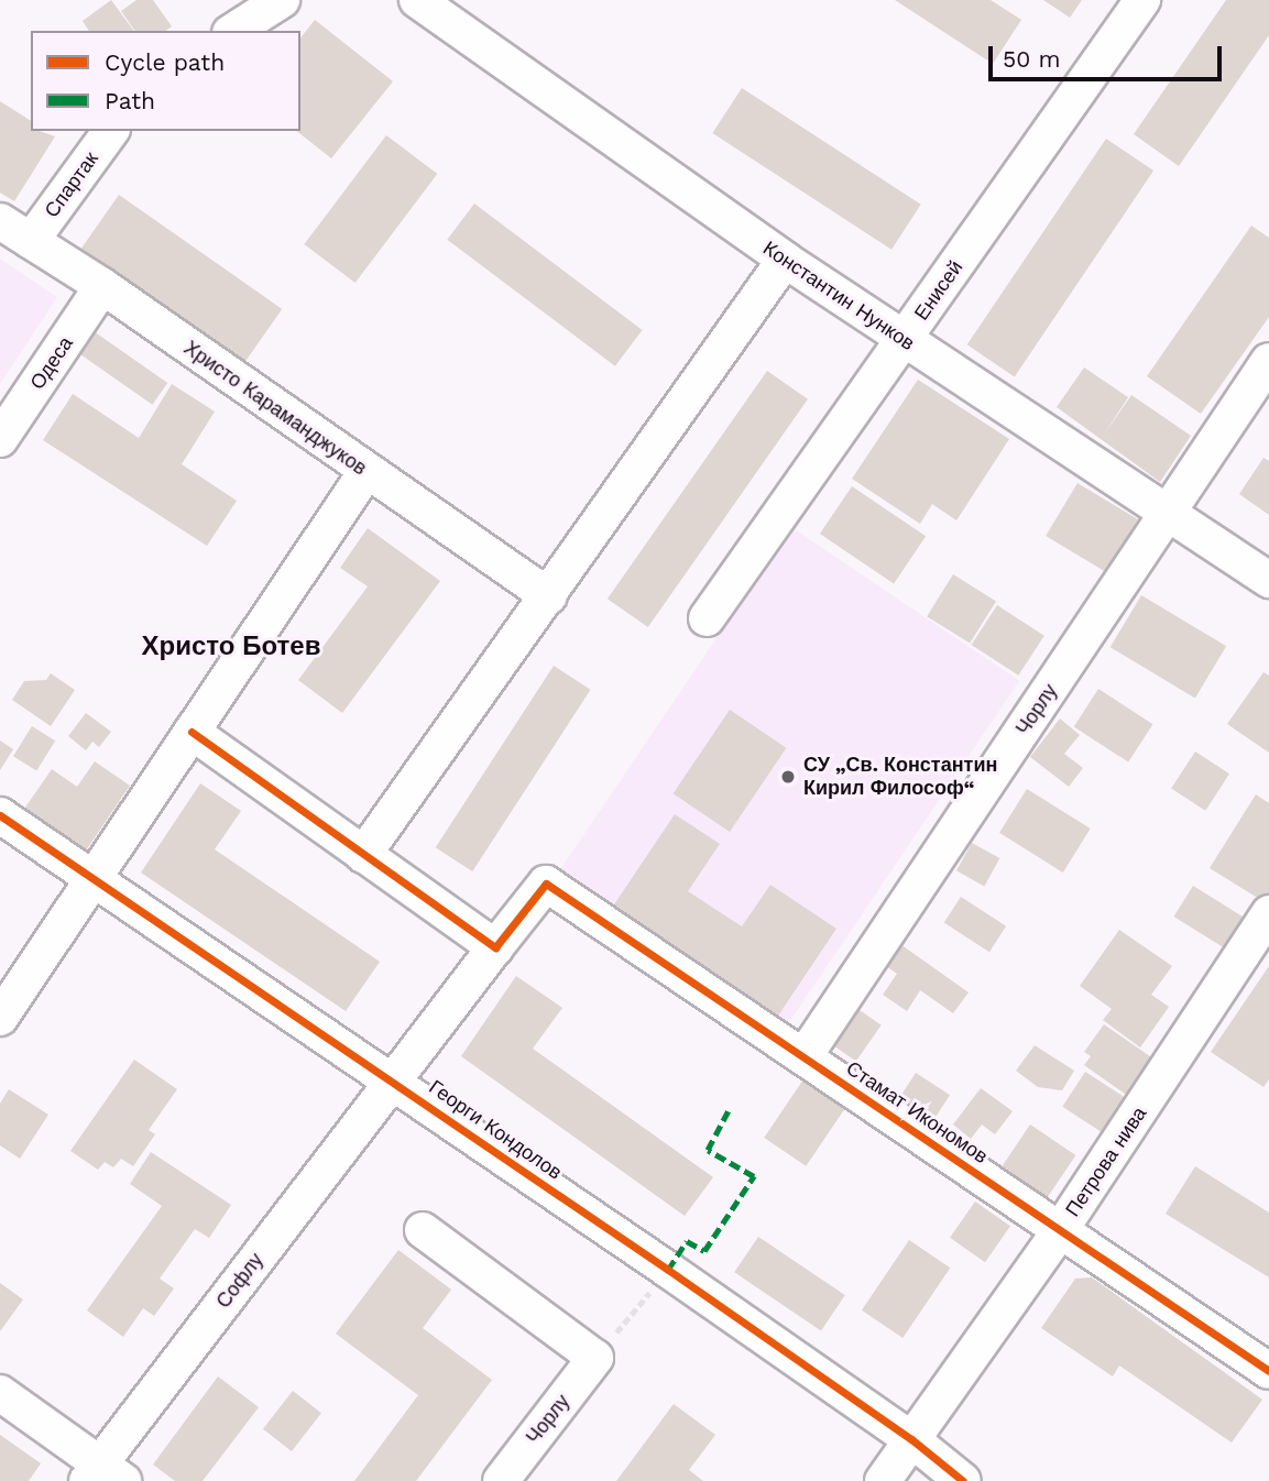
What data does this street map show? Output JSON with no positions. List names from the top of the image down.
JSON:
{
  "streets": {
    "street": [
      "Спартак",
      "Енисей",
      "Константин Нунков",
      "Одеса",
      "Христо Караманджуков",
      "Чорлу",
      "Стамат Икономов",
      "Георги Кондолов",
      "Петрова нива",
      "Софлу"
    ]
  },
  "crossings": [
    ["Спартак", "Христо Караманджуков"],
    ["Енисей", "Константин Нунков"],
    ["Константин Нунков", "Чорлу"],
    ["Одеса", "Христо Караманджуков"],
    ["Чорлу", "Стамат Икономов"],
    ["Стамат Икономов", "Петрова нива"],
    ["Стамат Икономов", "Софлу"],
    ["Георги Кондолов", "Петрова нива"],
    ["Георги Кондолов", "Софлу"]
  ],
  "districts": ["Христо Ботев"],
  "places": ["СУ „Св. Константин Кирил Философ“"],
  "legend": ["Cycle path", "Path"],
  "scale_bar": "50 m"
}
